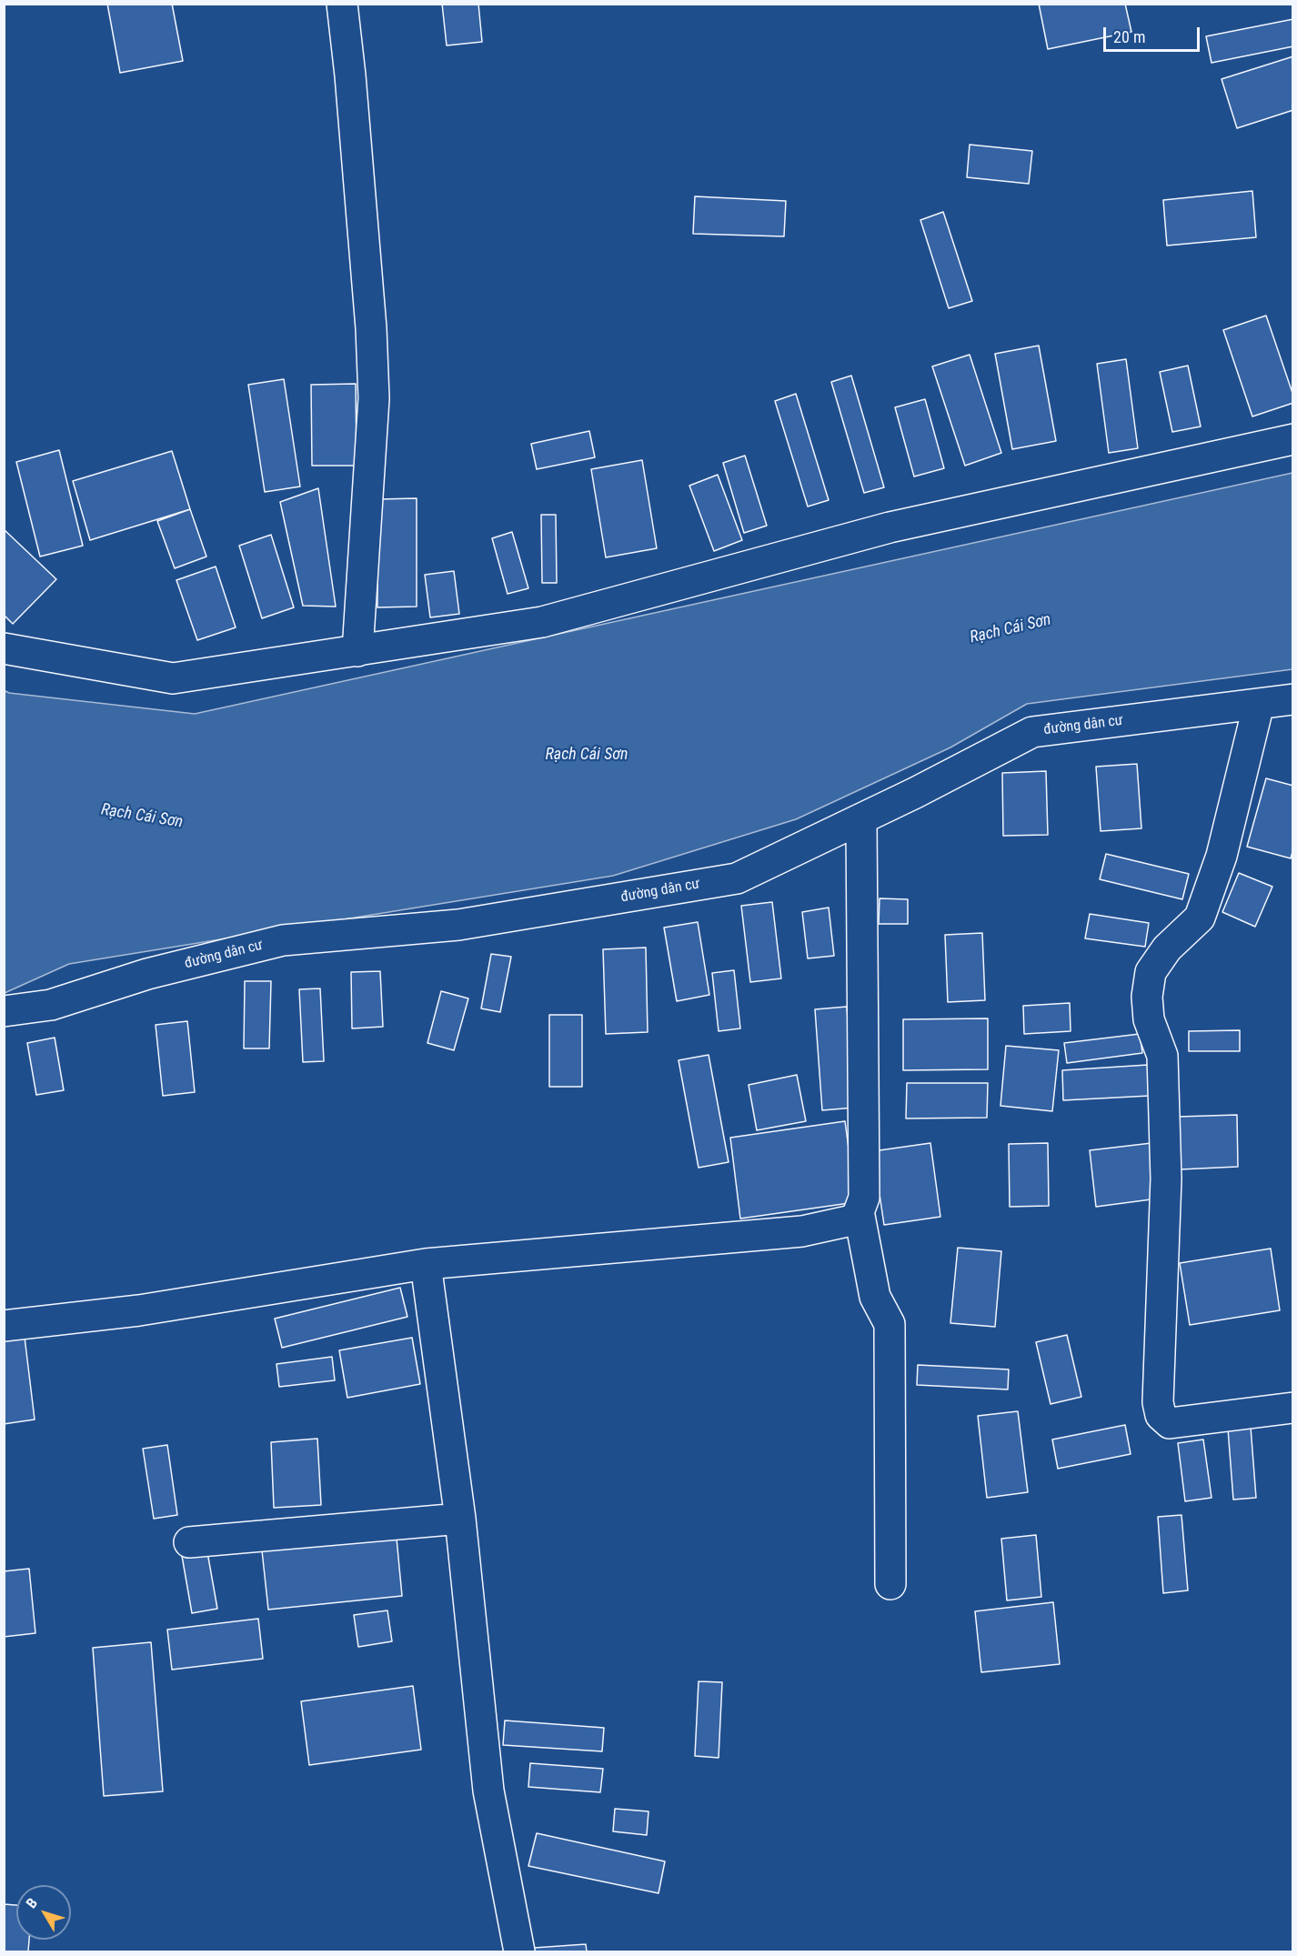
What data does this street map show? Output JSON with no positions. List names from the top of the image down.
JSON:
{
  "streets": {
    "street": ["đường dân cư"]
  },
  "water": ["Rạch Cái Sơn"],
  "scale_bar": "20 m",
  "north": "top left"
}
